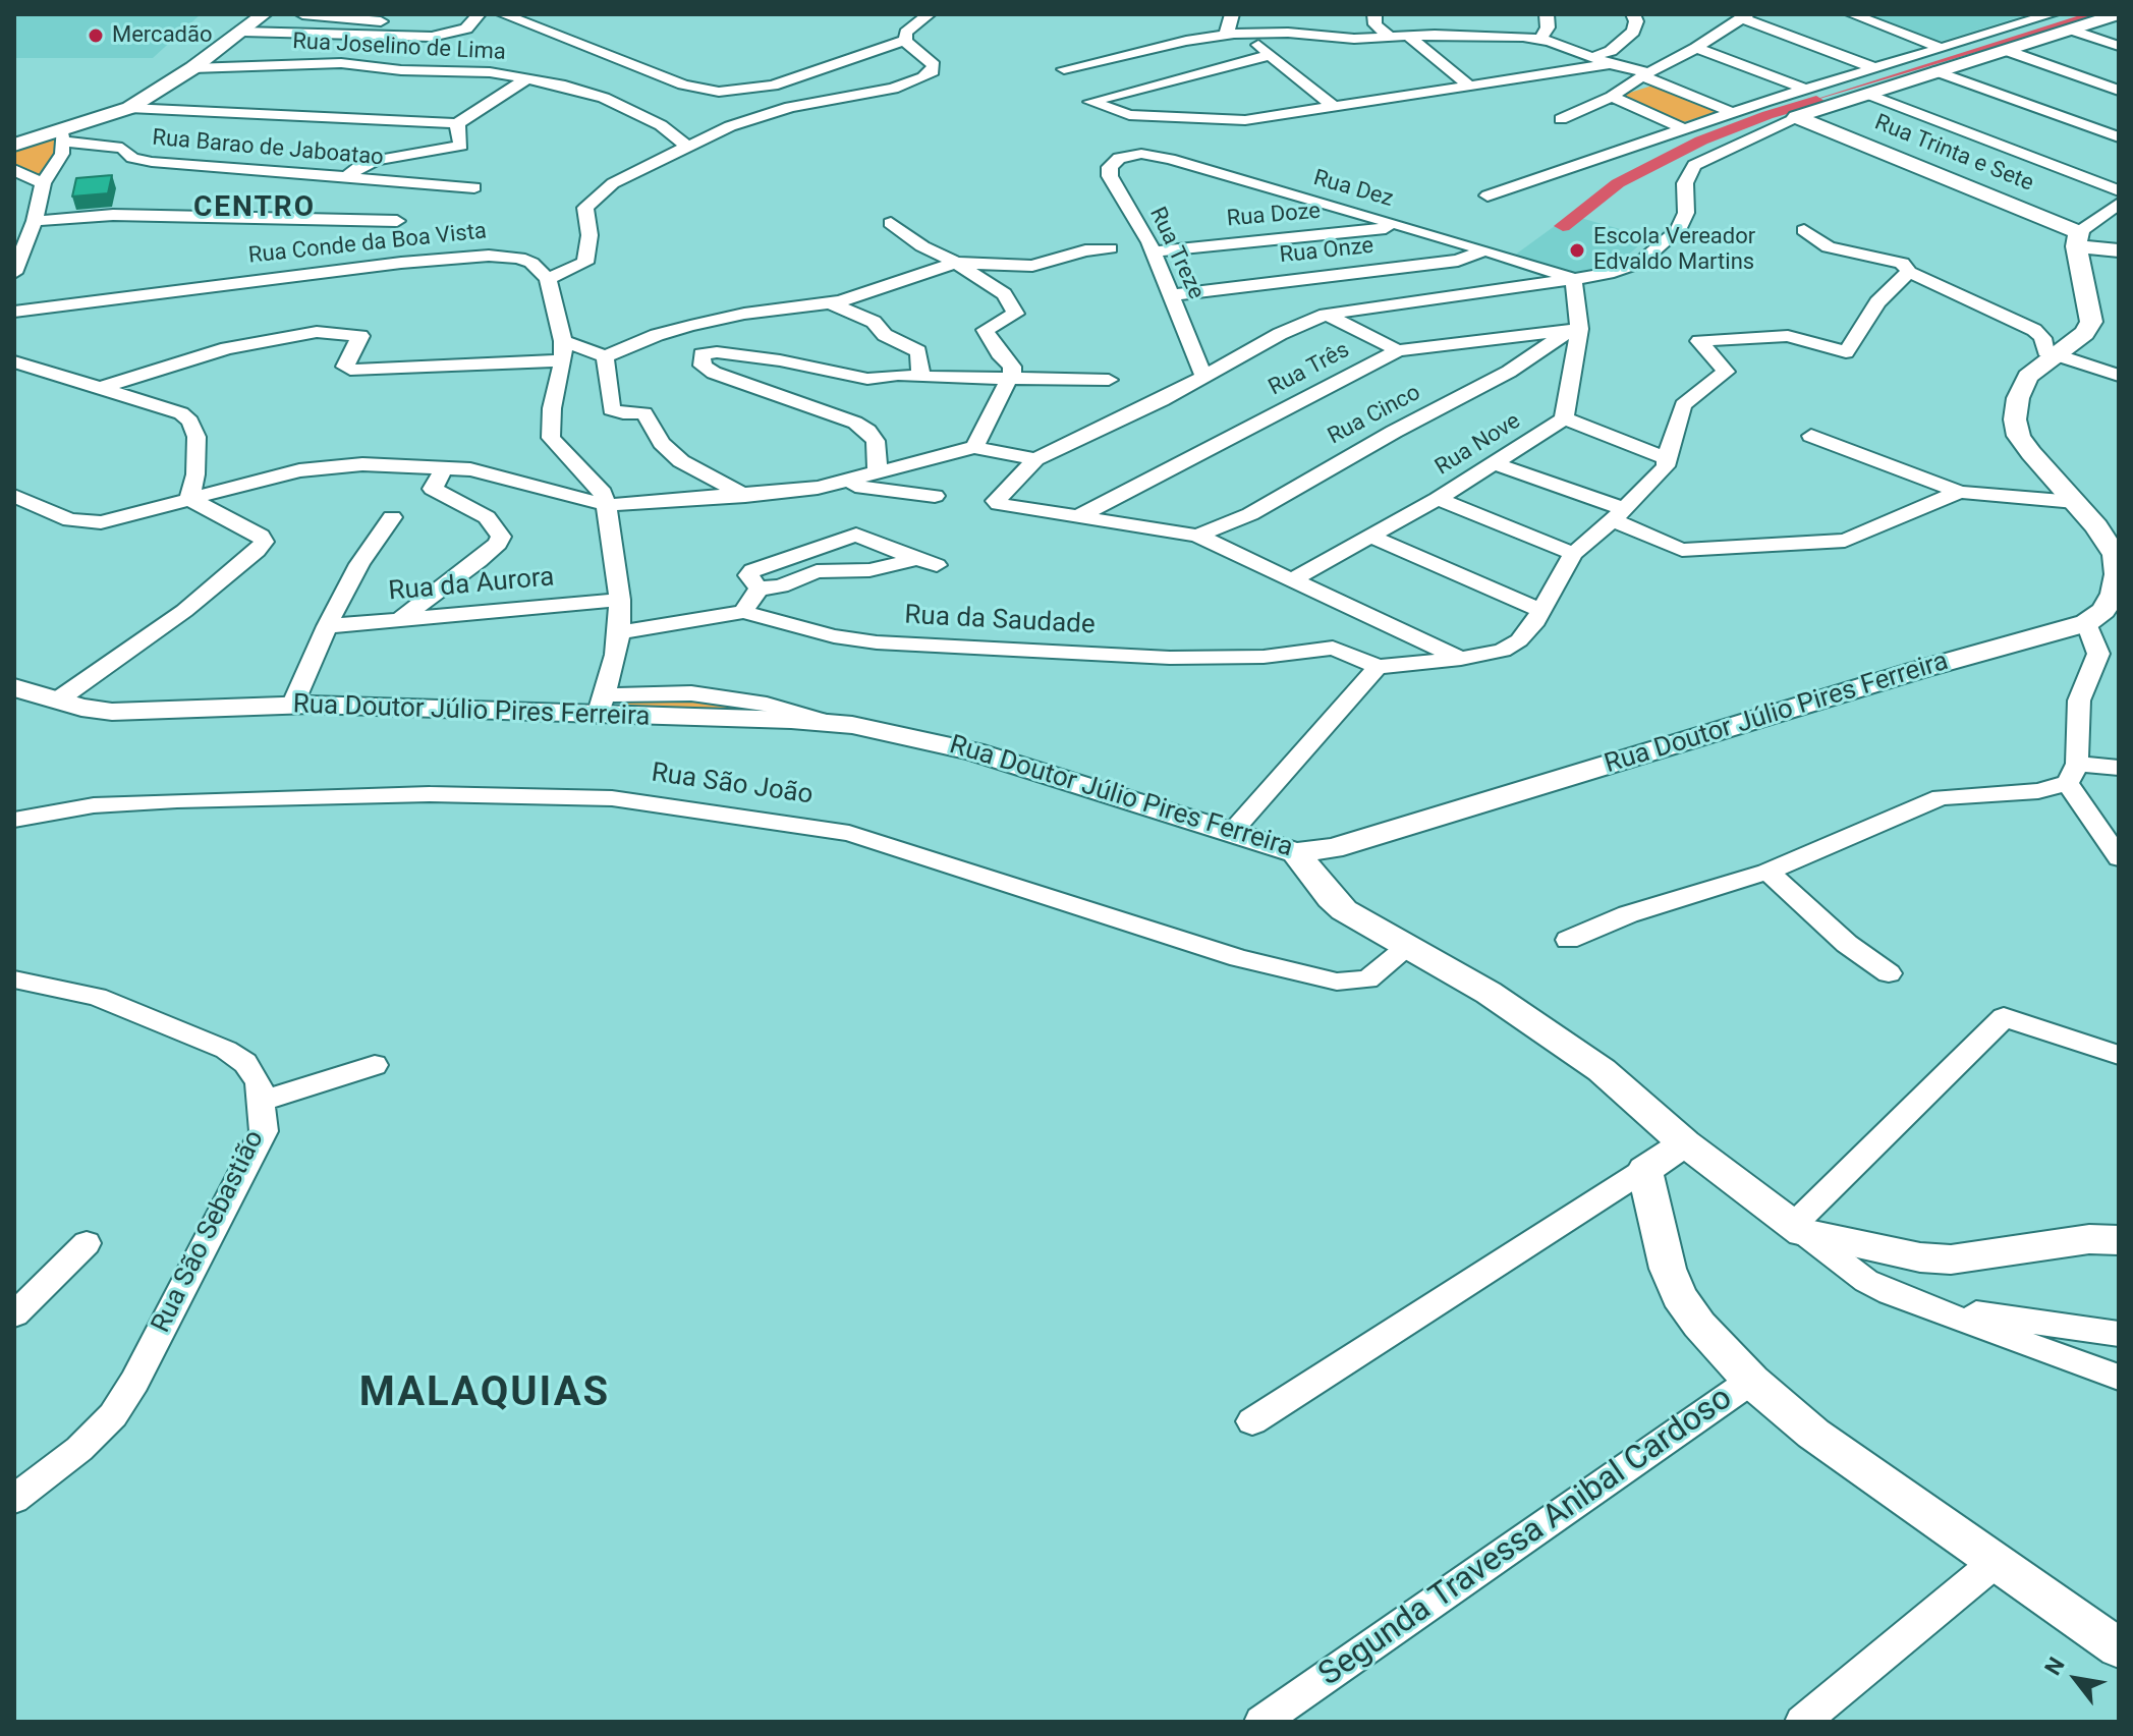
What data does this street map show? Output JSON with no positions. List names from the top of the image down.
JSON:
{
  "streets": {
    "street": [
      "Rua Joselino de Lima",
      "Rua Barao de Jaboatao",
      "Rua Trinta e Sete",
      "Rua Dez",
      "Rua Doze",
      "Rua Conde da Boa Vista",
      "Rua Onze",
      "Rua Treze",
      "Rua Três",
      "Rua Cinco",
      "Rua Nove",
      "Rua da Aurora",
      "Rua da Saudade",
      "Rua Doutor Júlio Pires Ferreira",
      "Rua São João",
      "Rua São Sebastião",
      "Segunda Travessa Anibal Cardoso"
    ]
  },
  "crossings": [
    ["Rua Dez", "Rua Doze"],
    ["Rua Dez", "Rua Onze"],
    ["Rua Dez", "Rua Treze"],
    ["Rua Doze", "Rua Treze"],
    ["Rua Onze", "Rua Treze"],
    ["Rua Três", "Rua Cinco"]
  ],
  "districts": ["CENTRO", "MALAQUIAS"],
  "places": ["Mercadão", "Escola Vereador Edvaldo Martins"],
  "north": "top left"
}
